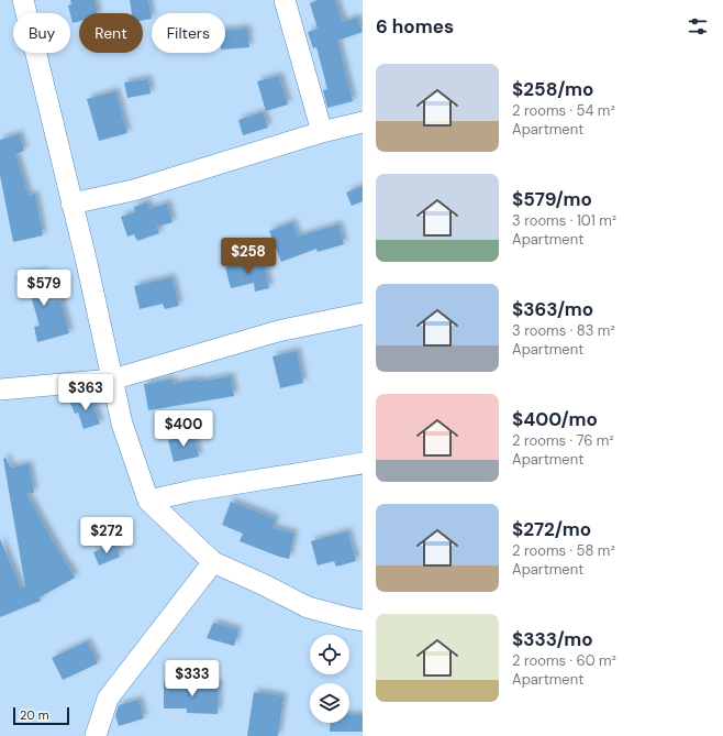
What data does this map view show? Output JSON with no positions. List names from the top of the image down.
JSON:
{
  "scale_bar": "20 m",
  "page": {
    "heading": "6 homes",
    "chip": ["Buy", "Rent", "Filters"],
    "list": [
      {
        "name": "$258/mo",
        "note": "2 rooms · 54 m² · Apartment"
      },
      {
        "name": "$579/mo",
        "note": "3 rooms · 101 m² · Apartment"
      },
      {
        "name": "$363/mo",
        "note": "3 rooms · 83 m² · Apartment"
      },
      {
        "name": "$400/mo",
        "note": "2 rooms · 76 m² · Apartment"
      },
      {
        "name": "$272/mo",
        "note": "2 rooms · 58 m² · Apartment"
      },
      {
        "name": "$333/mo",
        "note": "2 rooms · 60 m² · Apartment"
      }
    ],
    "price": [
      "$258",
      "$579",
      "$363",
      "$400",
      "$272",
      "$333"
    ],
    "scale": "20 m"
  }
}
